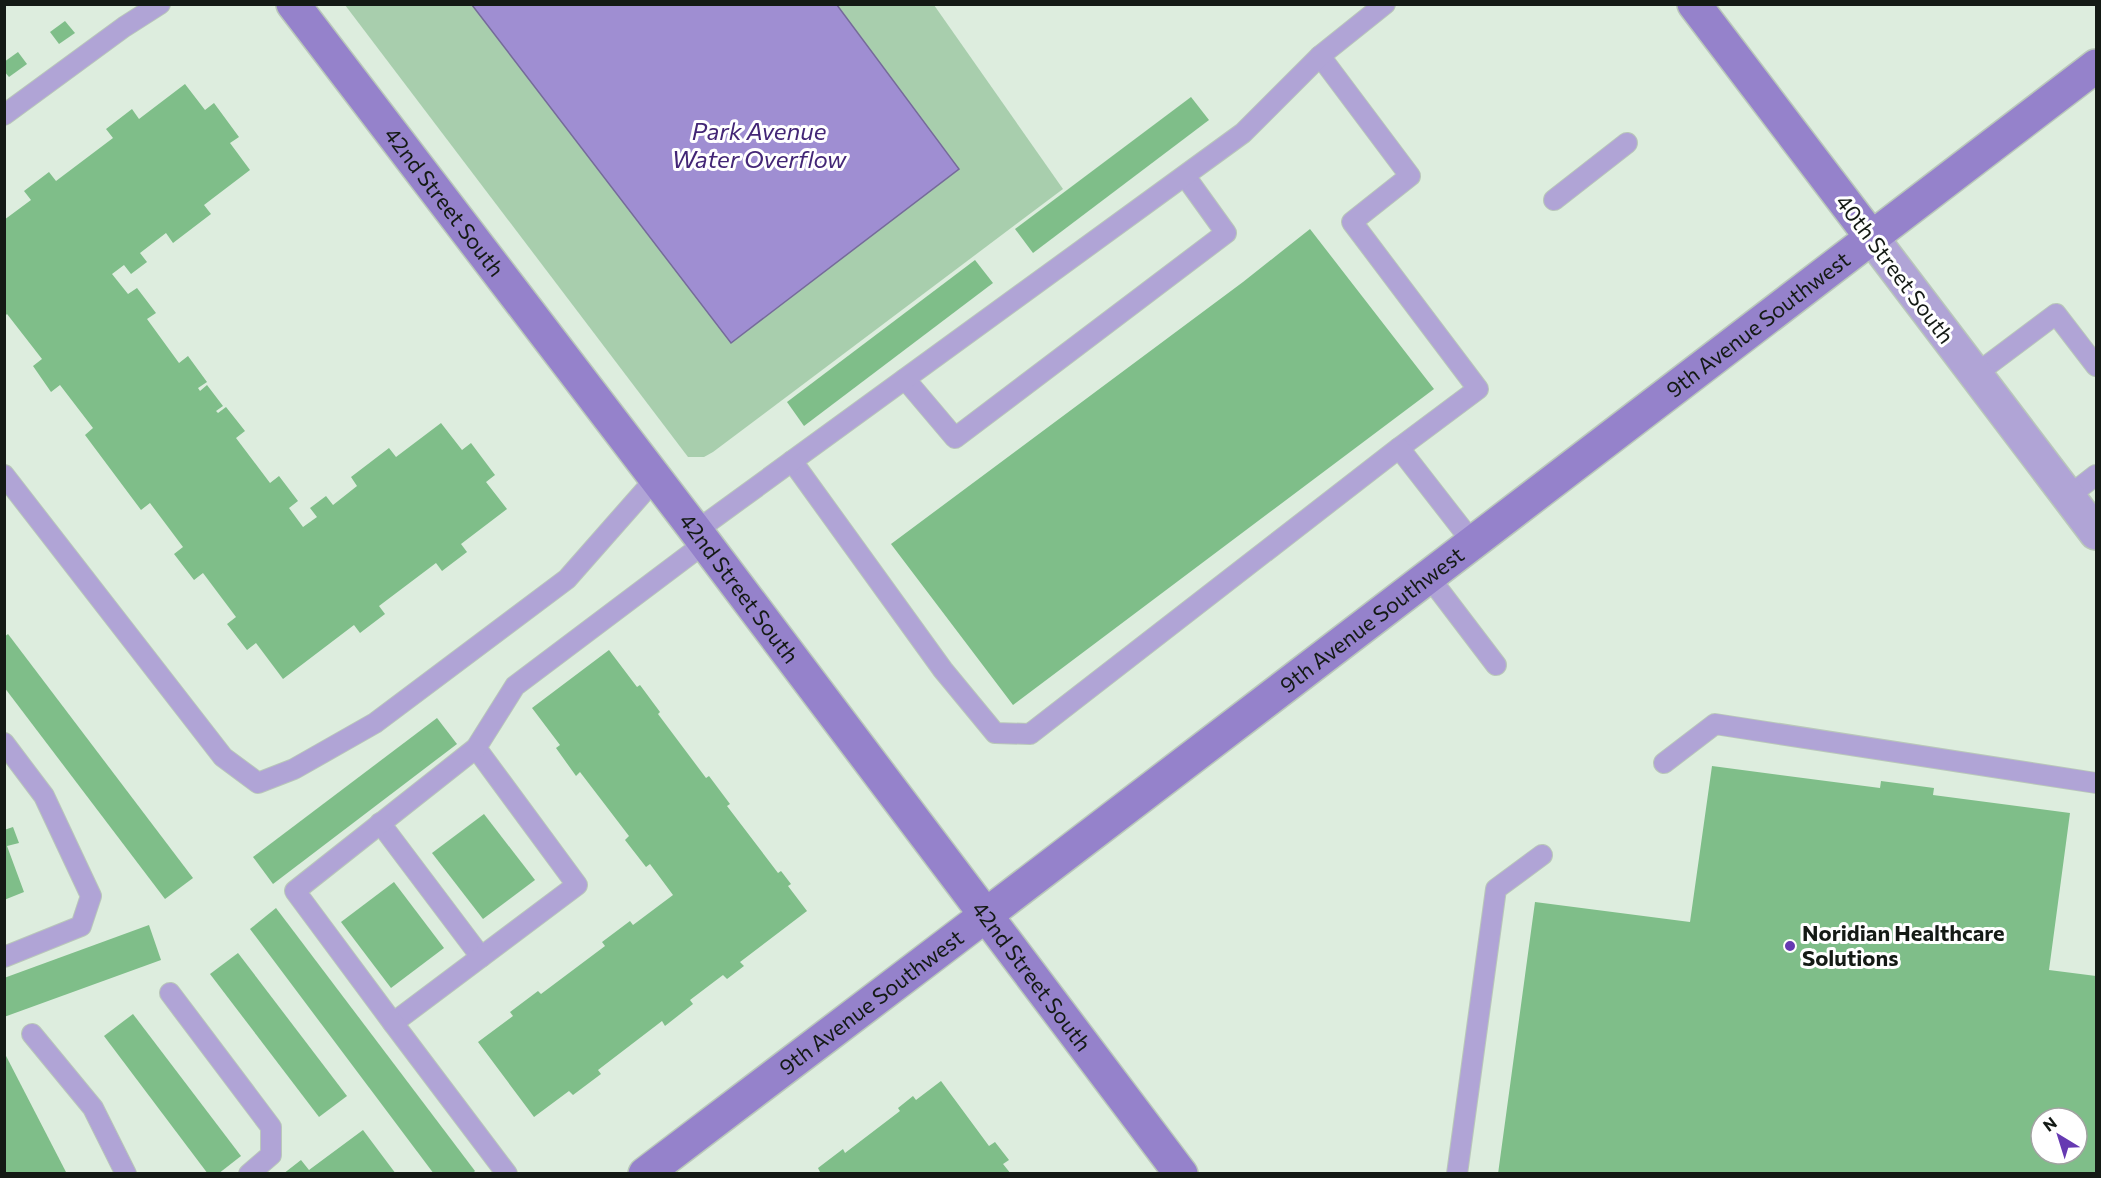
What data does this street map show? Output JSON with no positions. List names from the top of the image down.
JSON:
{
  "streets": {
    "street": ["42nd Street South", "40th Street South", "9th Avenue Southwest"]
  },
  "crossings": [
    ["42nd Street South", "9th Avenue Southwest"],
    ["40th Street South", "9th Avenue Southwest"]
  ],
  "water": ["Park Avenue Water Overflow"],
  "places": ["Noridian Healthcare Solutions"],
  "north": "top left"
}
